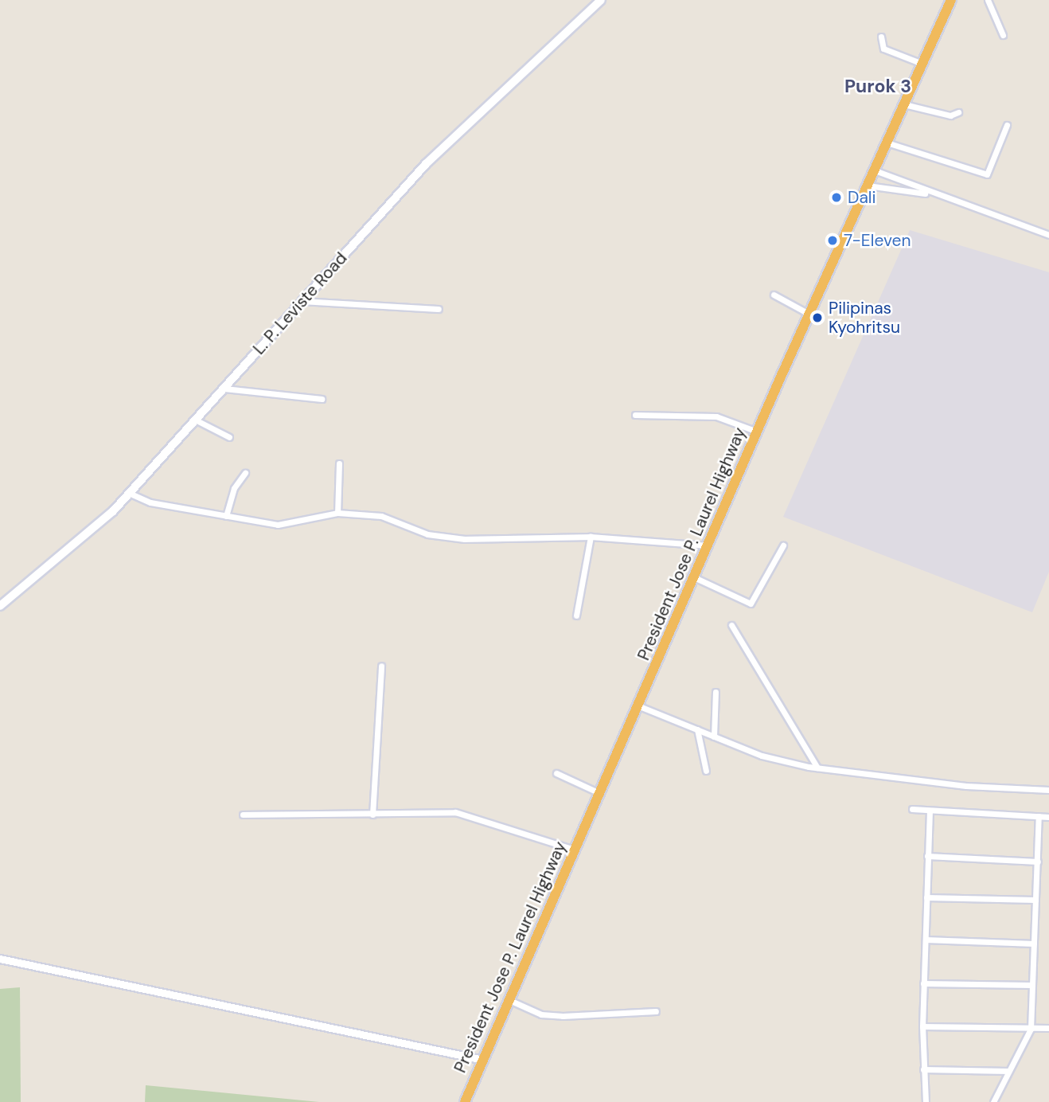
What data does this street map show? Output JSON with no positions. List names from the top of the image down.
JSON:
{
  "streets": {
    "highway": ["President Jose P. Laurel Highway"],
    "main road": ["L. P. Leviste Road"]
  },
  "districts": ["Purok 3"],
  "places": ["Dali", "7-Eleven", "Pilipinas Kyohritsu"]
}
